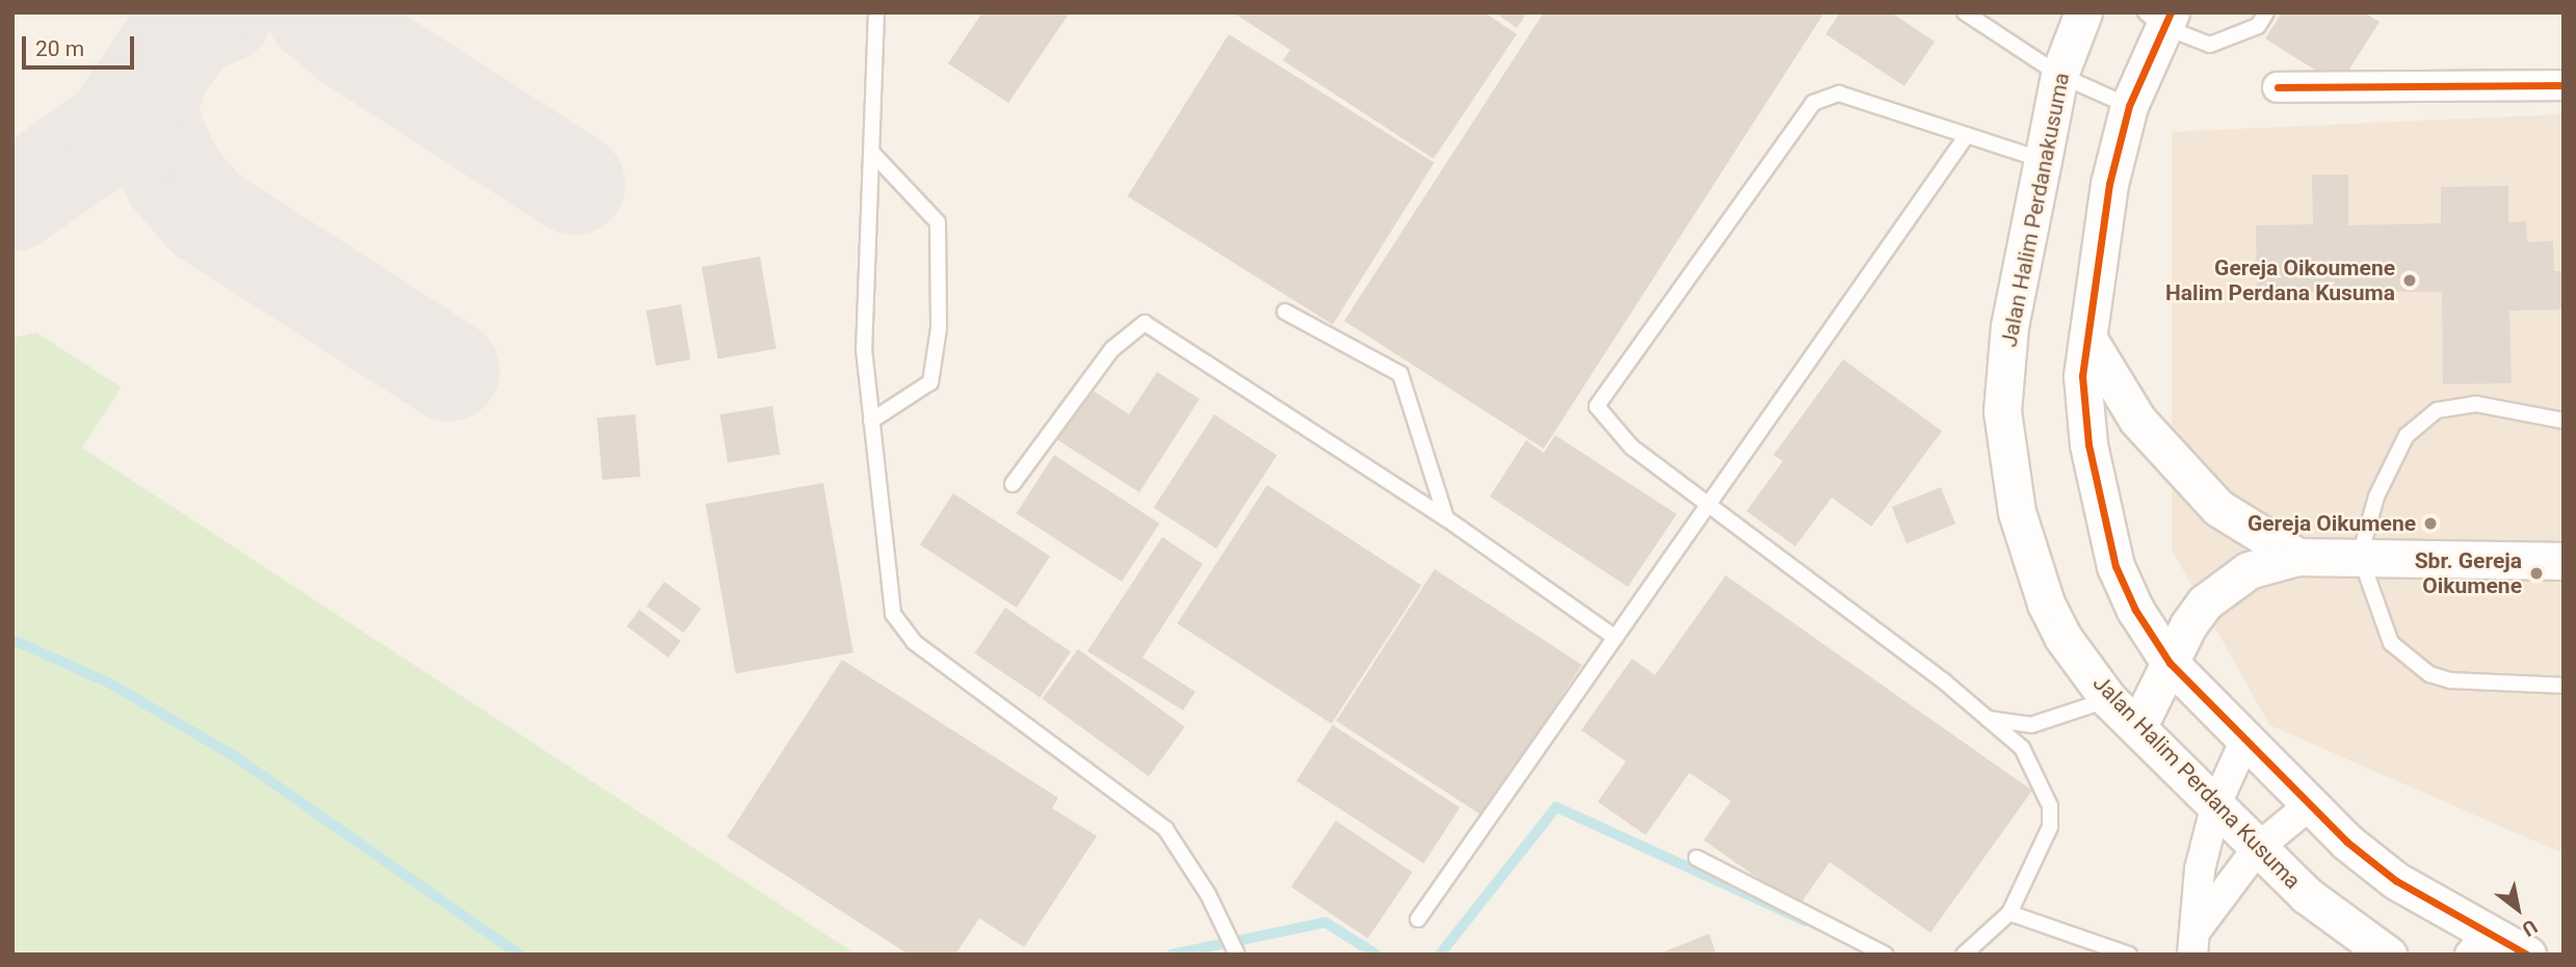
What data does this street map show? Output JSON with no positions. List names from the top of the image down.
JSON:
{
  "streets": {
    "street": ["Jalan Halim Perdanakusuma", "Jalan Halim Perdana Kusuma"]
  },
  "crossings": [
    ["Jalan Halim Perdanakusuma", "Jalan Halim Perdana Kusuma"]
  ],
  "places": ["Gereja Oikoumene Halim Perdana Kusuma", "Gereja Oikumene", "Sbr. Gereja Oikumene"],
  "scale_bar": "20 m",
  "north": "bottom right"
}
